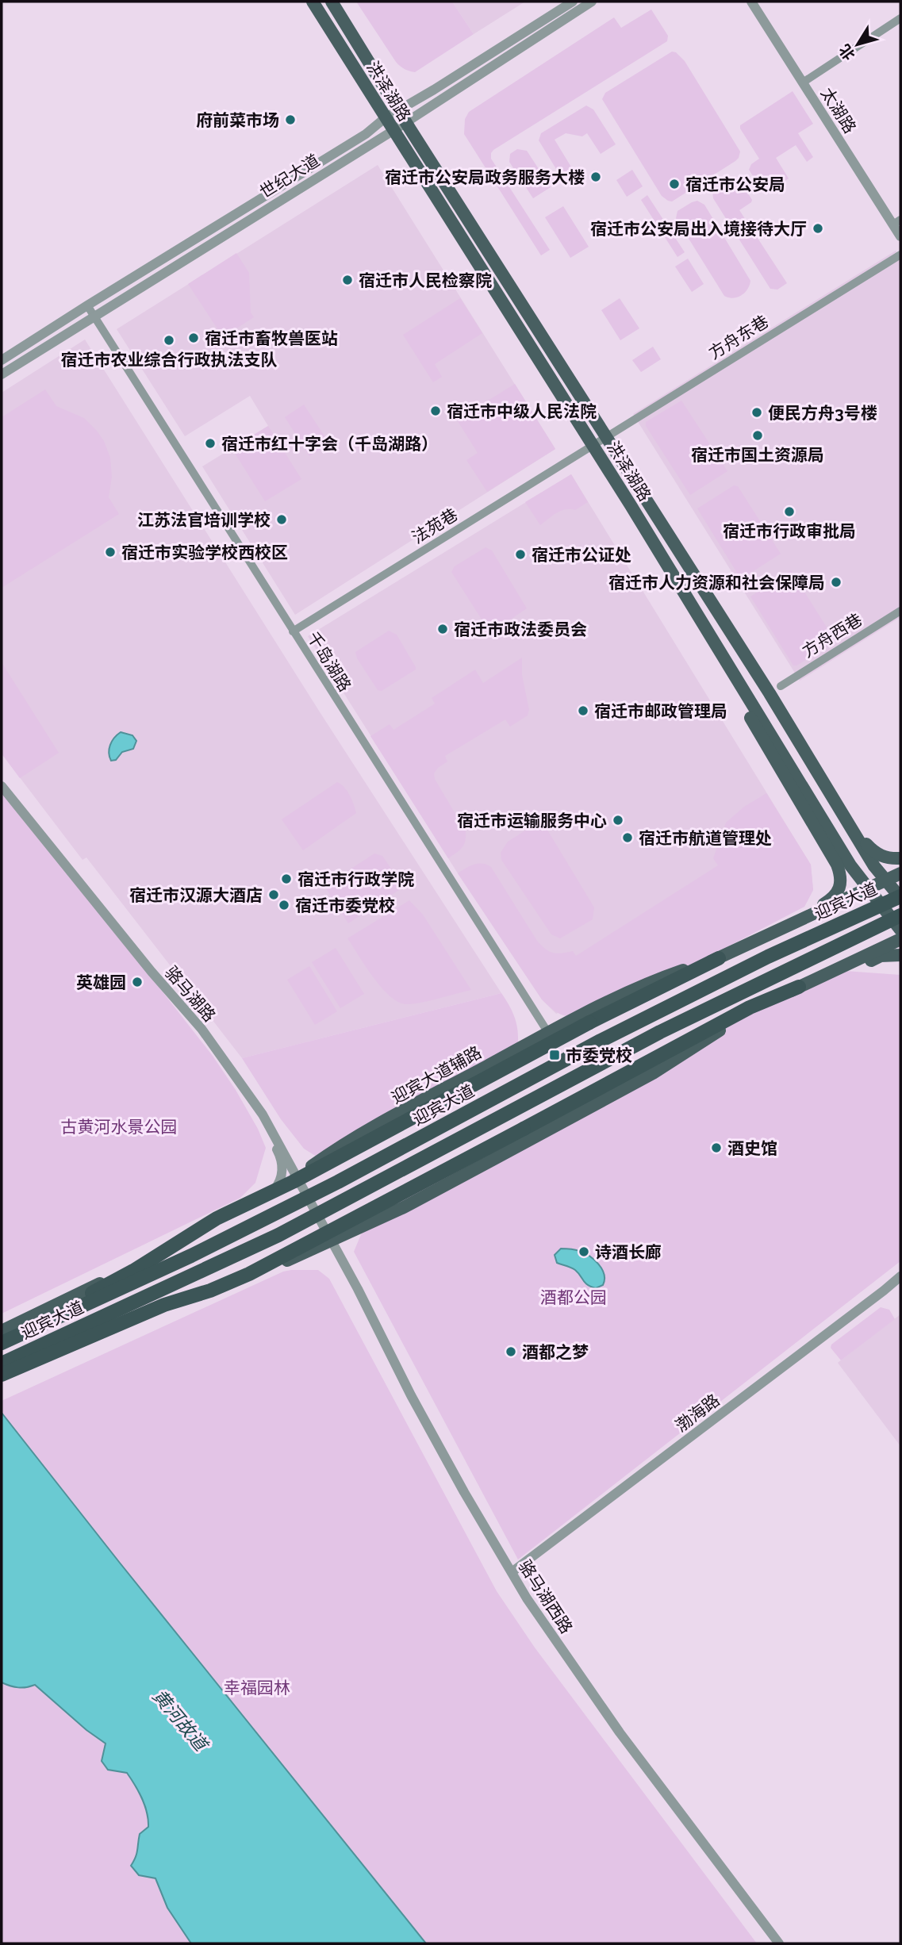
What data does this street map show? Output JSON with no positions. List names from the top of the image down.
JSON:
{
  "streets": {
    "highway": ["迎宾大道"],
    "main road": ["洪泽湖路", "迎宾大道辅路"],
    "street": [
      "太湖路",
      "世纪大道",
      "方舟东巷",
      "法苑巷",
      "方舟西巷",
      "千岛湖路",
      "骆马湖路",
      "渤海路",
      "骆马湖西路"
    ]
  },
  "crossings": [
    ["洪泽湖路", "世纪大道"],
    ["洪泽湖路", "方舟东巷"],
    ["洪泽湖路", "法苑巷"],
    ["洪泽湖路", "迎宾大道"],
    ["洪泽湖路", "迎宾大道辅路"],
    ["世纪大道", "千岛湖路"],
    ["方舟东巷", "法苑巷"],
    ["法苑巷", "千岛湖路"],
    ["千岛湖路", "迎宾大道辅路"],
    ["骆马湖路", "迎宾大道辅路"],
    ["骆马湖路", "骆马湖西路"],
    ["渤海路", "骆马湖西路"]
  ],
  "water": ["黄河故道"],
  "parks": ["古黄河水景公园", "酒都公园", "幸福园林"],
  "places": {
    "other": [
      "府前菜市场",
      "宿迁市公安局政务服务大楼",
      "宿迁市公安局",
      "宿迁市公安局出入境接待大厅",
      "宿迁市人民检察院",
      "宿迁市畜牧兽医站",
      "宿迁市农业综合行政执法支队",
      "宿迁市中级人民法院",
      "便民方舟3号楼",
      "宿迁市国土资源局",
      "宿迁市红十字会（千岛湖路）",
      "宿迁市行政审批局",
      "江苏法官培训学校",
      "宿迁市实验学校西校区",
      "宿迁市公证处",
      "宿迁市人力资源和社会保障局",
      "宿迁市政法委员会",
      "宿迁市邮政管理局",
      "宿迁市运输服务中心",
      "宿迁市航道管理处",
      "宿迁市行政学院",
      "宿迁市汉源大酒店",
      "宿迁市委党校",
      "英雄园",
      "酒史馆",
      "诗酒长廊",
      "酒都之梦"
    ],
    "transit": ["市委党校"]
  },
  "north": "bottom left"
}
